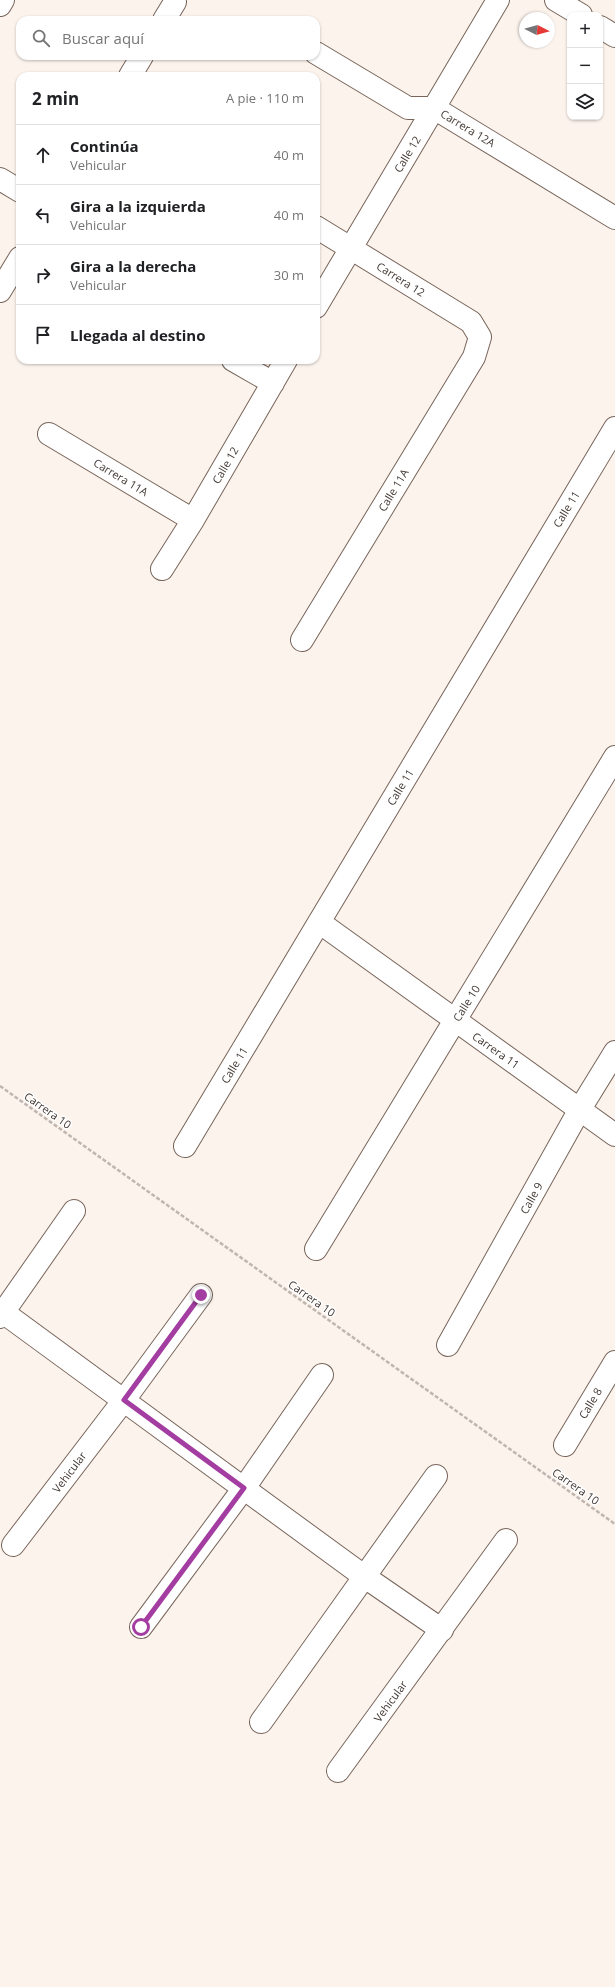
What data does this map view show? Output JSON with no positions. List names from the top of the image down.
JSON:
{
  "streets": {
    "street": [
      "Carrera 12A",
      "Calle 12",
      "Carrera 12",
      "Carrera 11A",
      "Calle 11A",
      "Calle 11",
      "Calle 10",
      "Carrera 11",
      "Calle 9",
      "Calle 8",
      "Vehicular"
    ],
    "path": ["Carrera 10"]
  },
  "crossings": [
    ["Carrera 12A", "Calle 12"],
    ["Calle 12", "Carrera 12"],
    ["Calle 12", "Carrera 11A"],
    ["Carrera 12", "Calle 11A"],
    ["Calle 11", "Carrera 11"],
    ["Calle 10", "Carrera 11"],
    ["Carrera 11", "Calle 9"]
  ],
  "north": "right",
  "page": {
    "map_buttons": ["+", "−"],
    "search": "Buscar aquí",
    "heading": ["2 min", "A pie · 110 m"],
    "list": [
      ["Continúa", "Vehicular", "40 m"],
      ["Gira a la izquierda", "Vehicular", "40 m"],
      ["Gira a la derecha", "Vehicular", "30 m"],
      "Llegada al destino"
    ]
  }
}
